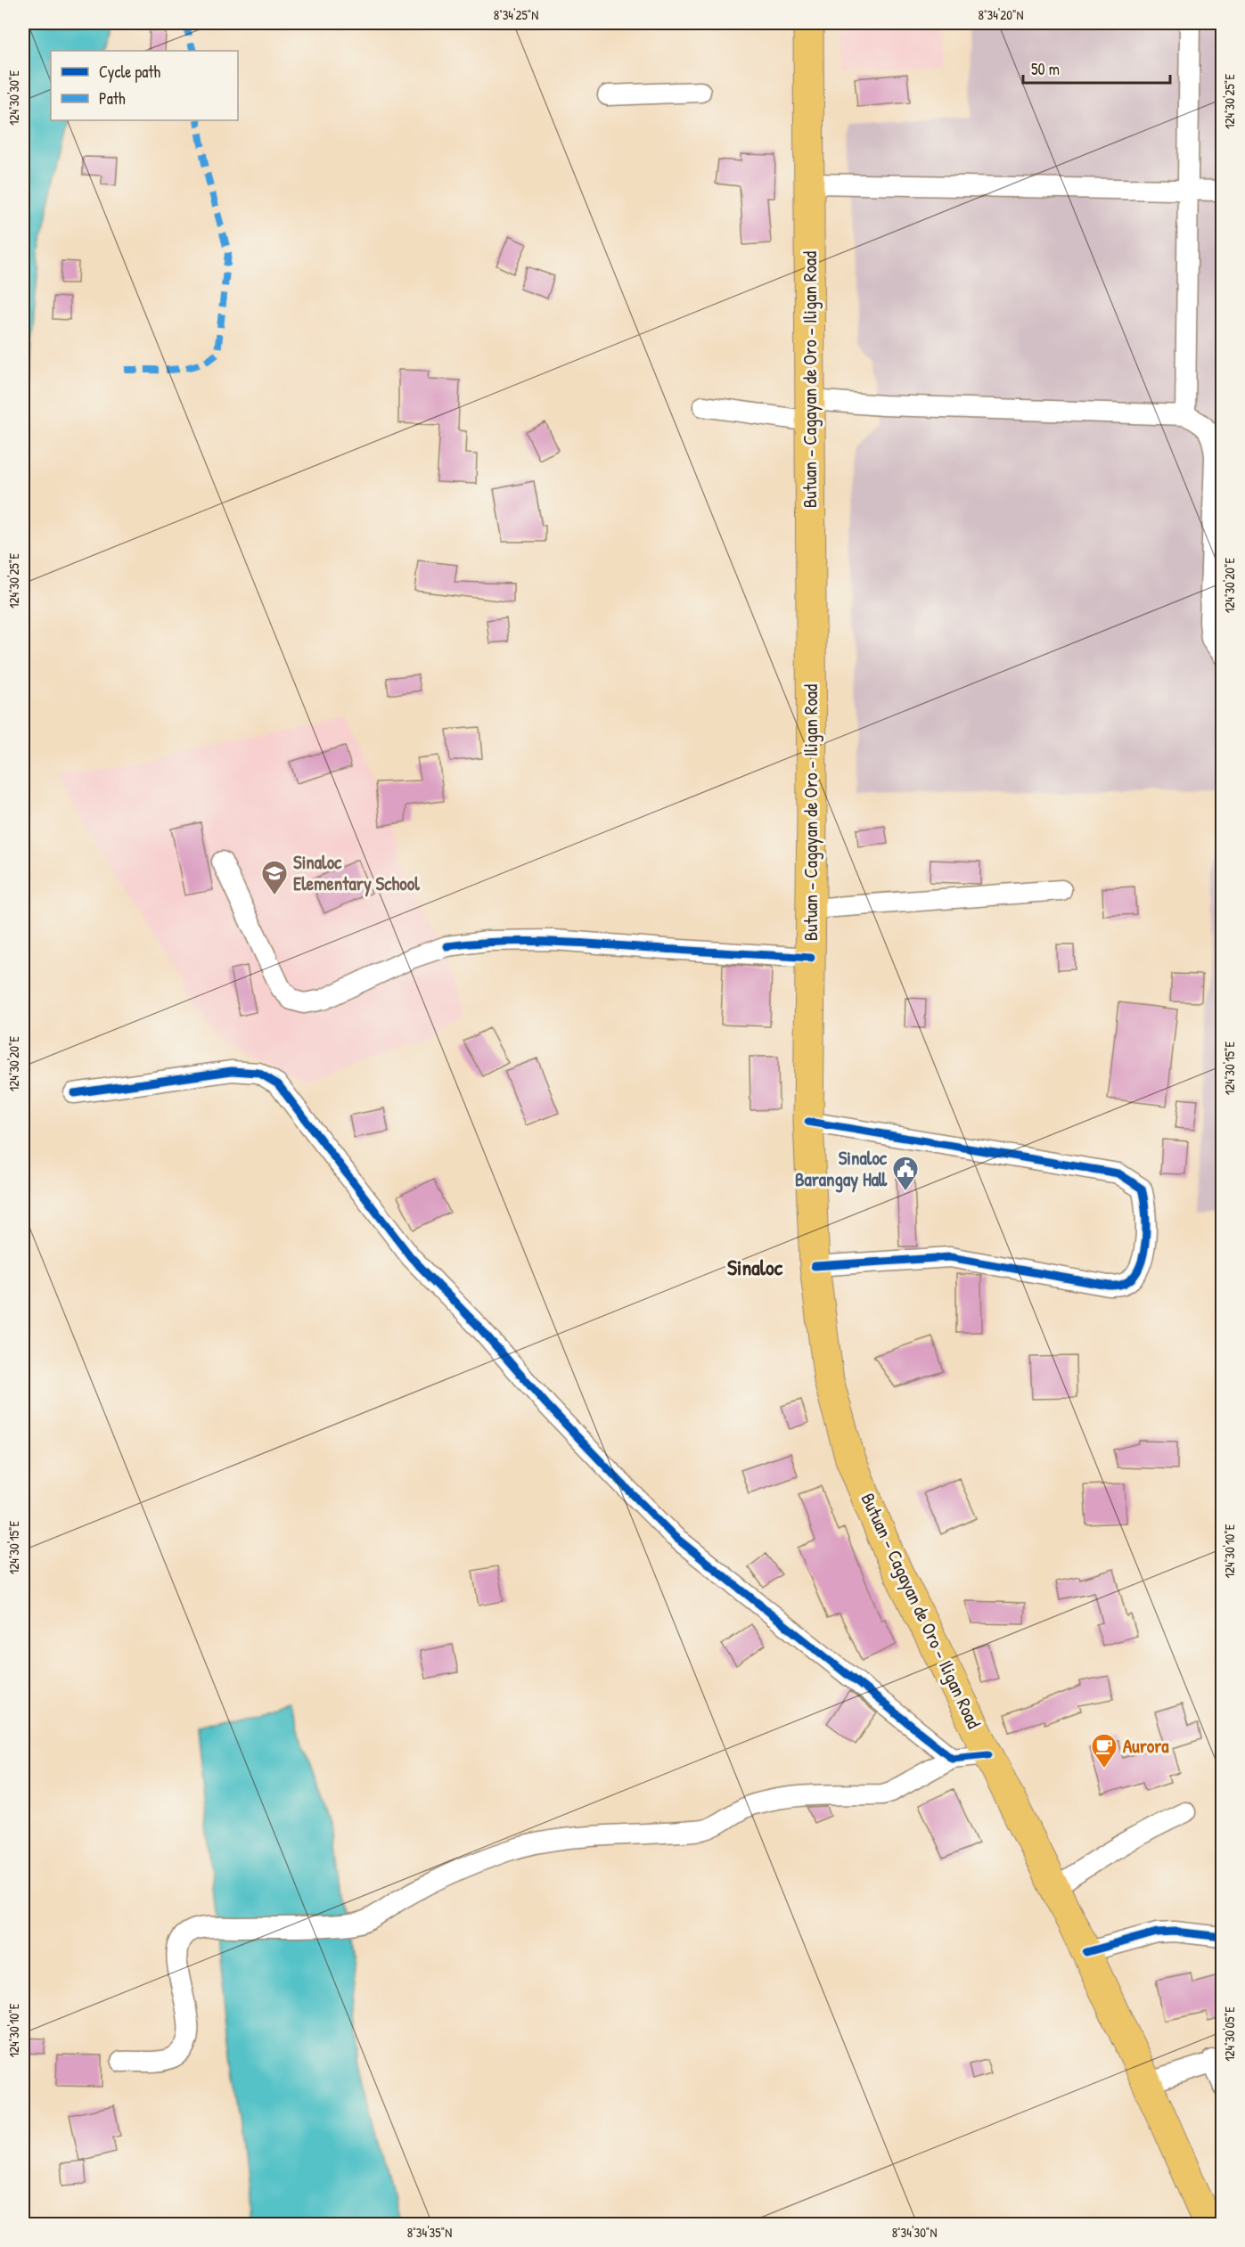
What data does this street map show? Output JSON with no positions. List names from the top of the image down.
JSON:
{
  "streets": {
    "highway": ["Butuan - Cagayan de Oro - Iligan Road"]
  },
  "districts": ["Sinaloc"],
  "places": {
    "school or university": ["Sinaloc Elementary School"],
    "public building": ["Sinaloc Barangay Hall"],
    "cafe": ["Aurora"]
  },
  "legend": ["Cycle path", "Path"],
  "scale_bar": "50 m",
  "coordinates": [
    "8°34'25\"N",
    "8°34'20\"N",
    "124°30'30\"E",
    "124°30'25\"E",
    "124°30'20\"E",
    "124°30'15\"E",
    "124°30'10\"E",
    "124°30'05\"E",
    "8°34'35\"N",
    "8°34'30\"N"
  ]
}
